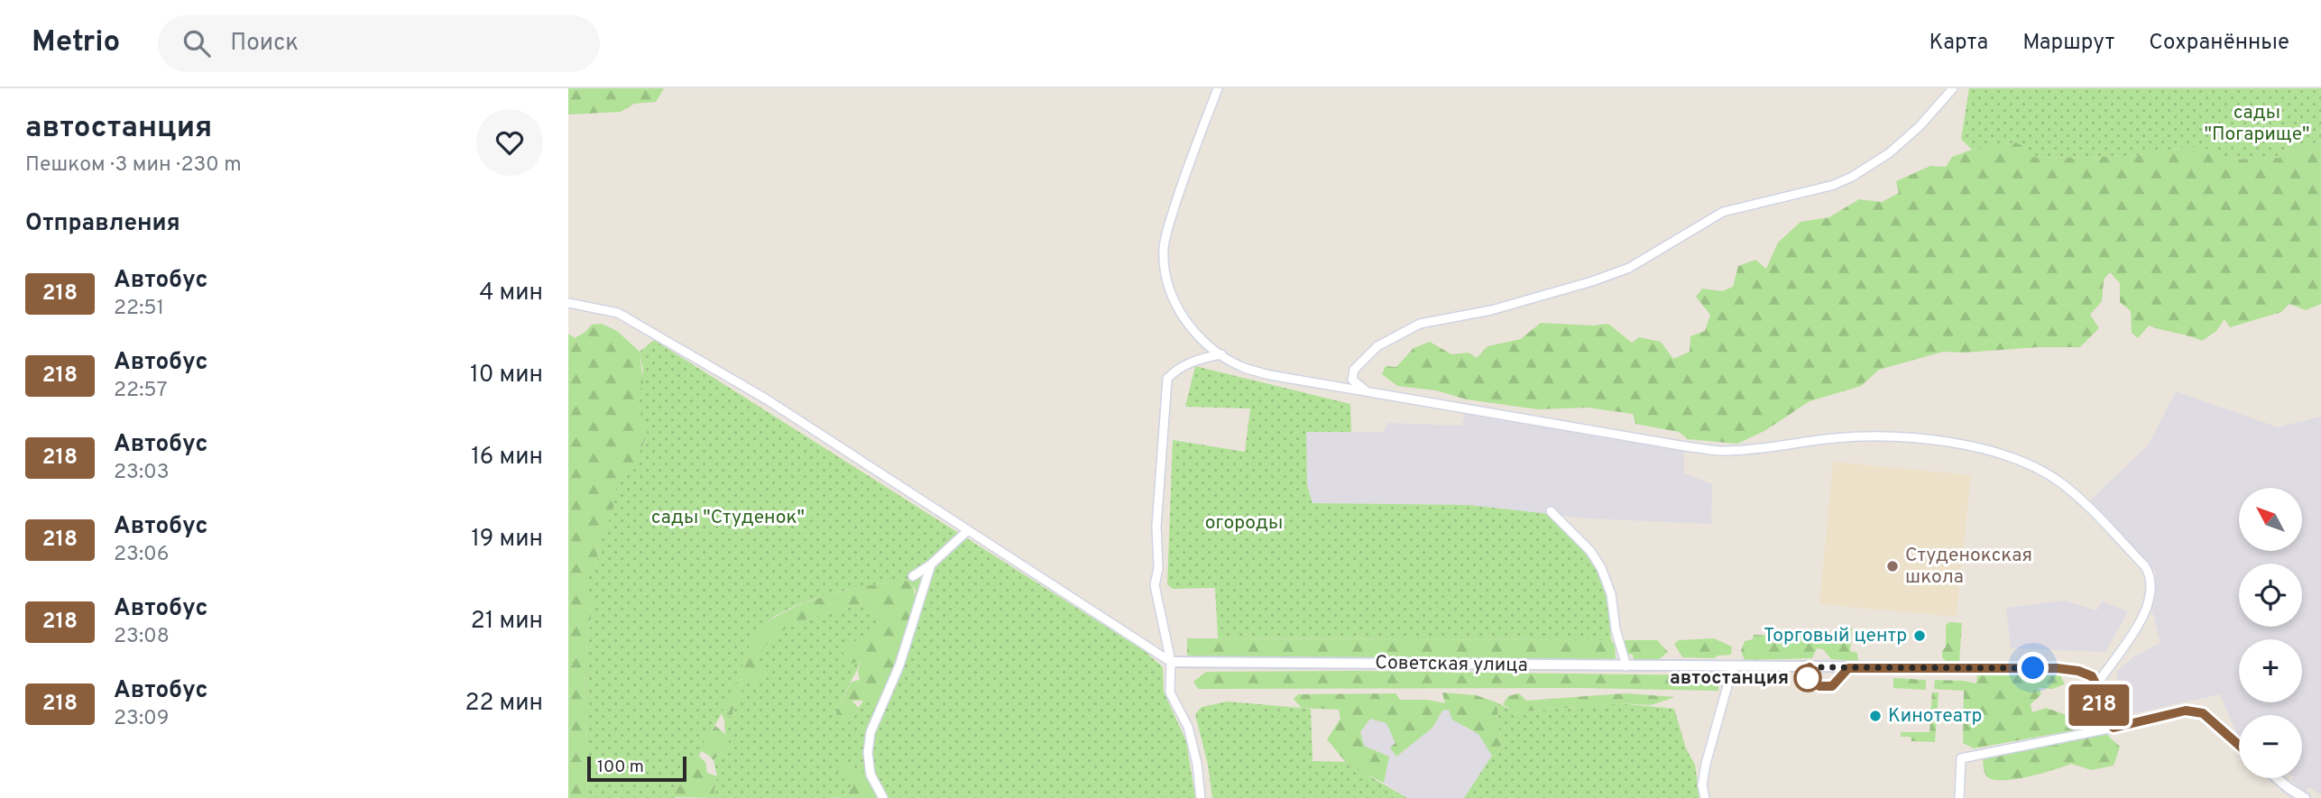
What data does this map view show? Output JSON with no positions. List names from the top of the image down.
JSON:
{
  "streets": {
    "street": ["Советская улица"]
  },
  "parks": ["сады \"Погарище\"", "сады \"Студенок\"", "огороды"],
  "places": [
    "Студенокская школа",
    "Торговый центр",
    "автостанция",
    "Кинотеатр"
  ],
  "lines": ["bus line 218"],
  "scale_bar": "100 m",
  "north": "top left",
  "page": {
    "header": "Metrio",
    "search": "Поиск",
    "nav": ["Карта", "Маршрут", "Сохранённые"],
    "heading": [
      ["автостанция", "Пешком · 3 мин · 230 m"],
      "Отправления"
    ],
    "on_map": "218",
    "list": [
      {
        "mark": "218",
        "name": "Автобус",
        "note": "22:51",
        "value": "4 мин"
      },
      {
        "mark": "218",
        "name": "Автобус",
        "note": "22:57",
        "value": "10 мин"
      },
      {
        "mark": "218",
        "name": "Автобус",
        "note": "23:03",
        "value": "16 мин"
      },
      {
        "mark": "218",
        "name": "Автобус",
        "note": "23:06",
        "value": "19 мин"
      },
      {
        "mark": "218",
        "name": "Автобус",
        "note": "23:08",
        "value": "21 мин"
      },
      {
        "mark": "218",
        "name": "Автобус",
        "note": "23:09",
        "value": "22 мин"
      }
    ],
    "map_buttons": ["+", "−"],
    "scale": "100 m"
  }
}
